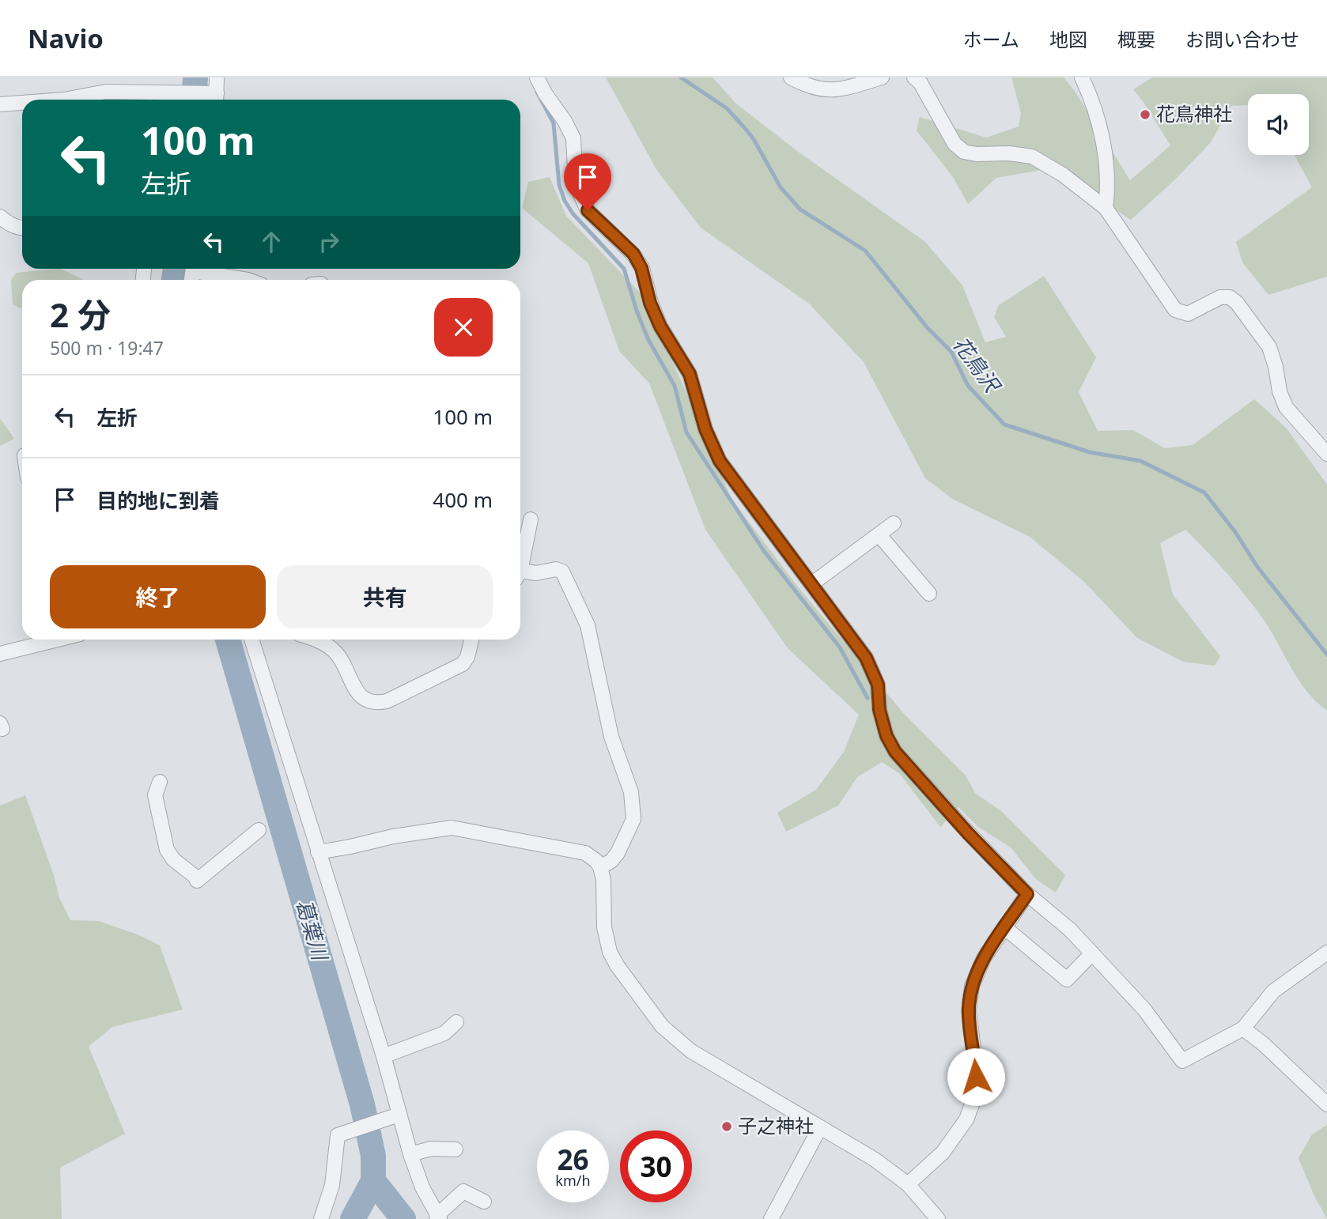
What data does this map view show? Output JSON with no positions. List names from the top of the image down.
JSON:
{
  "water": ["花鳥沢", "葛葉川"],
  "places": ["花鳥神社", "子之神社"],
  "page": {
    "header": "Navio",
    "nav": [
      "ホーム",
      "地図",
      "概要",
      "お問い合わせ"
    ],
    "turn": ["100 m", "左折"],
    "heading": ["2 分", "500 m · 19:47"],
    "list": [
      {
        "name": "左折",
        "value": "100 m"
      },
      {
        "name": "目的地に到着",
        "value": "400 m"
      }
    ],
    "buttons": ["終了", "共有"],
    "speed": "26 km/h",
    "limit": "30"
  }
}
